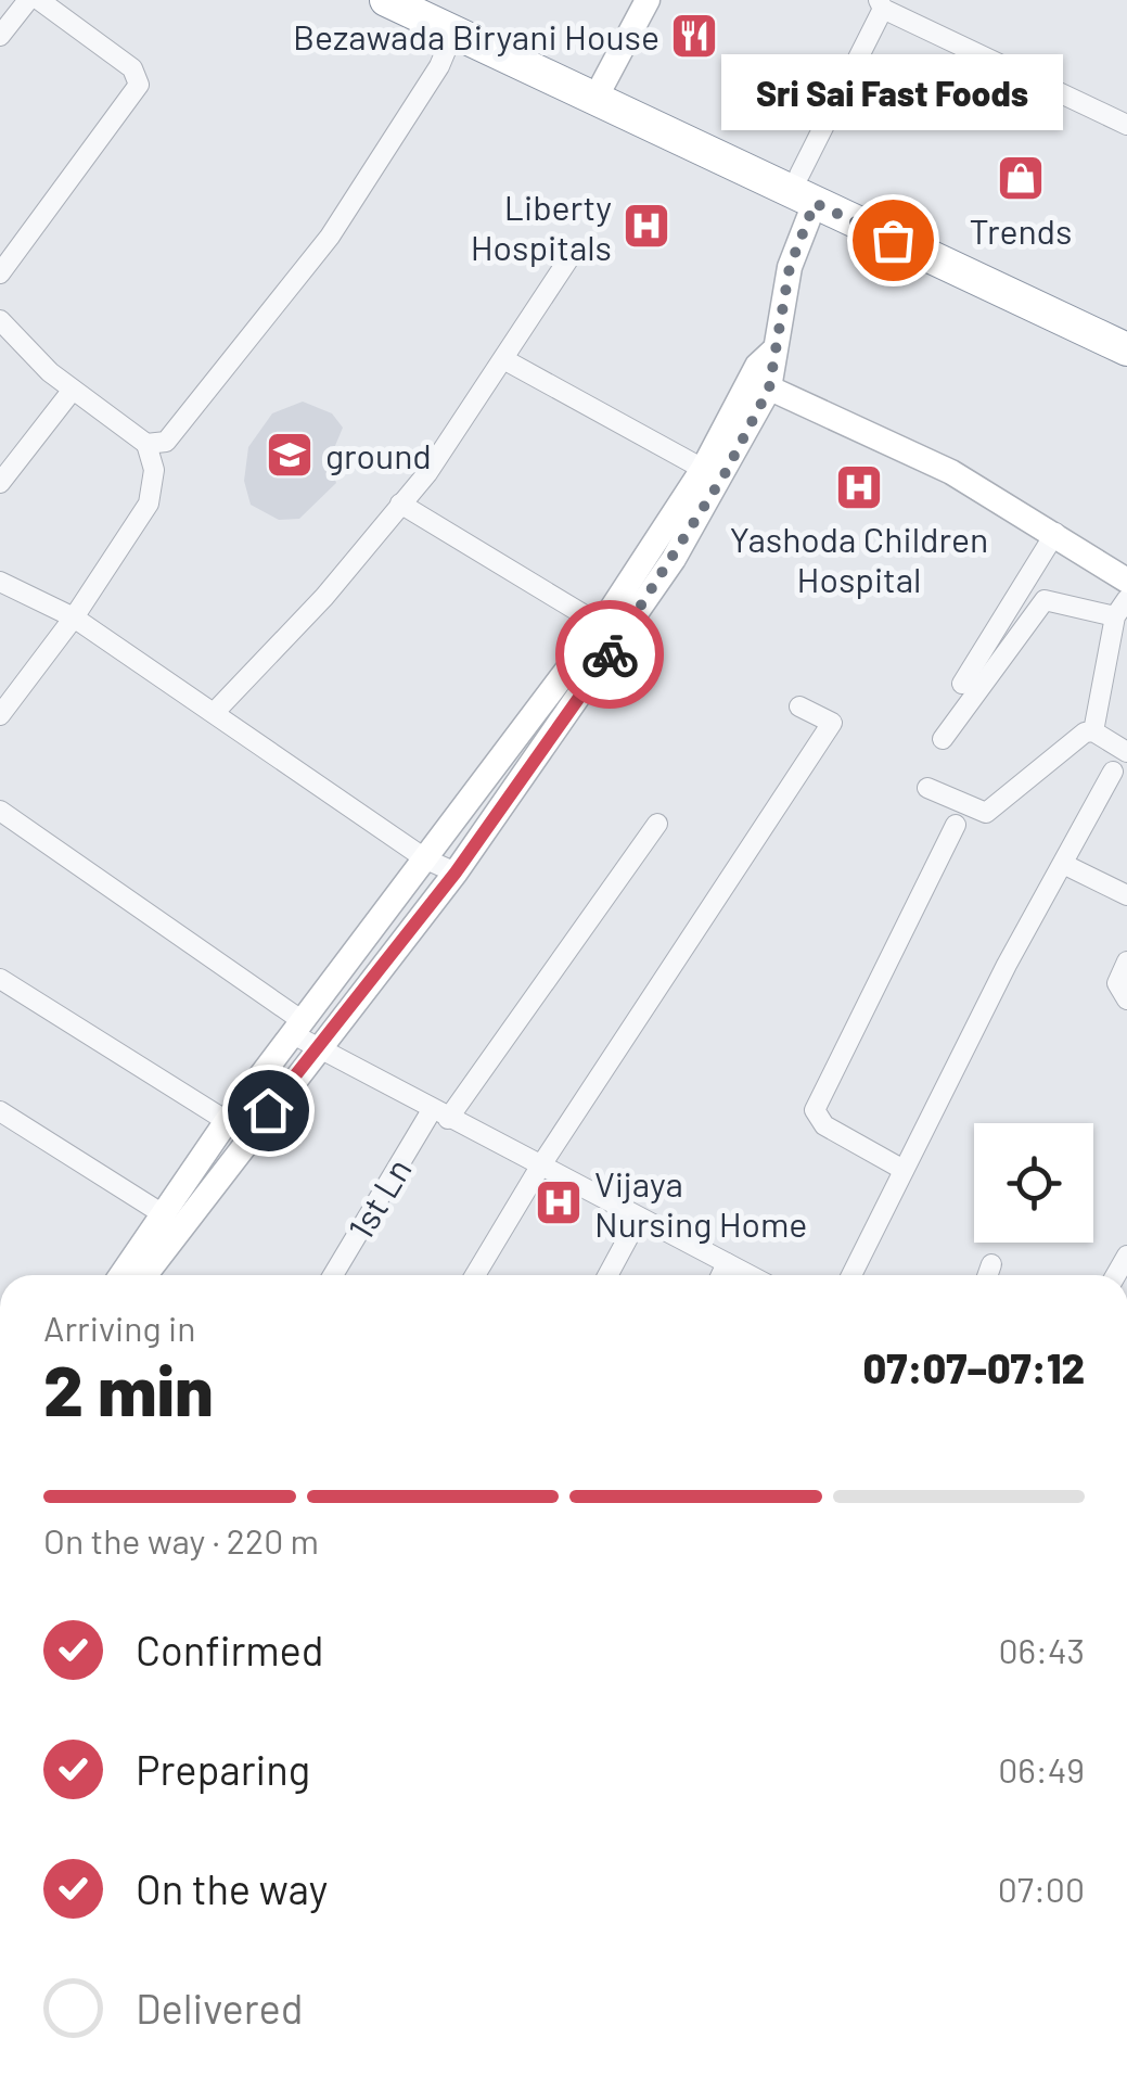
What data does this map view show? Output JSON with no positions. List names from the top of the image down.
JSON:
{
  "streets": {
    "street": ["1st Ln"]
  },
  "places": {
    "restaurant": ["Bezawada Biryani House"],
    "shop": ["Trends"],
    "hospital": ["Liberty Hospitals", "Yashoda Children Hospital", "Vijaya Nursing Home"],
    "other": ["Sri Sai Fast Foods"],
    "school or university": ["ground"]
  },
  "page": {
    "bubble": "Sri Sai Fast Foods",
    "heading": ["2 min", "Arriving in", "07:07–07:12"],
    "bar": "On the way · 220 m",
    "list": [
      ["Confirmed", "06:43"],
      ["Preparing", "06:49"],
      ["On the way", "07:00"],
      "Delivered"
    ]
  }
}
